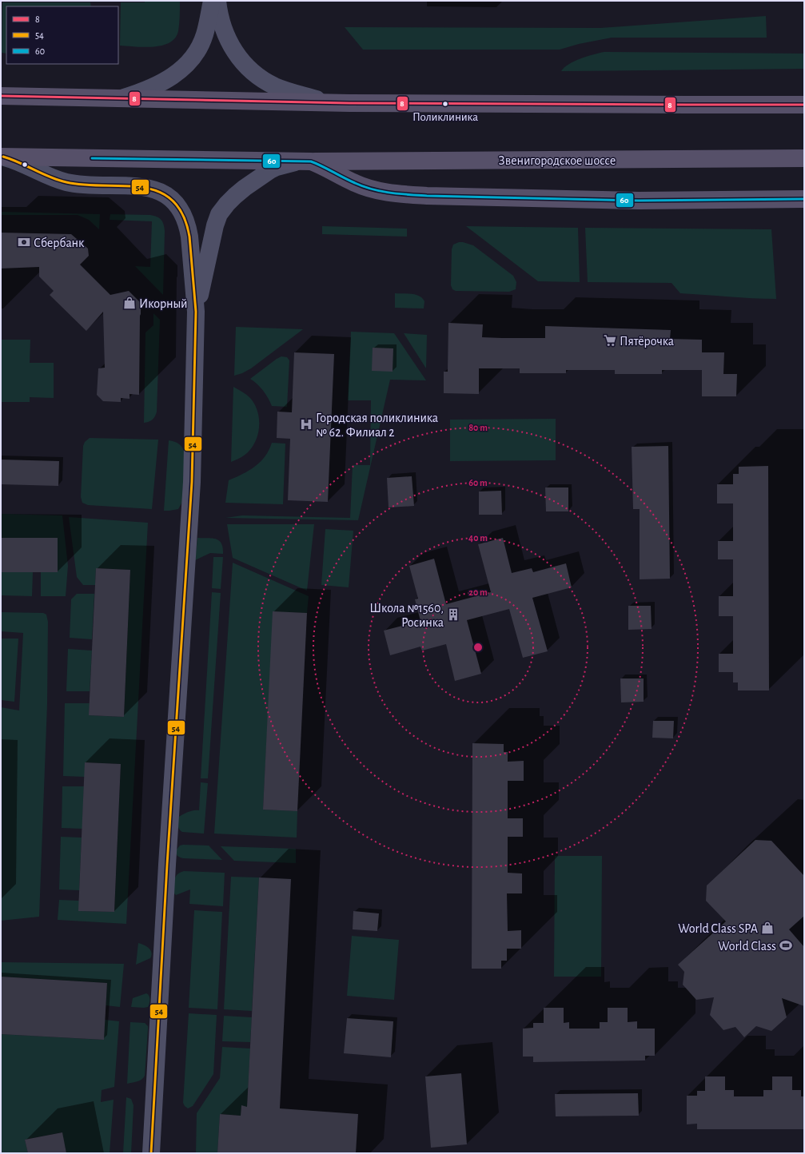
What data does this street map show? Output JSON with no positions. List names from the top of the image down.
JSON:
{
  "streets": {
    "main road": ["Звенигородское шоссе"]
  },
  "places": {
    "other": ["Поликлиника"],
    "bank": ["Сбербанк"],
    "shop": ["Икорный", "World Class SPA"],
    "supermarket": ["Пятёрочка"],
    "hospital": ["Городская поликлиника № 62. Филиал 2"],
    "building": ["Школа №1560, Росинка"],
    "sports": ["World Class"]
  },
  "lines": ["transit line 8", "transit line 54", "transit line 60"],
  "legend": ["8", "54", "60"],
  "rings": [
    "80 m",
    "60 m",
    "40 m",
    "20 m"
  ]
}
